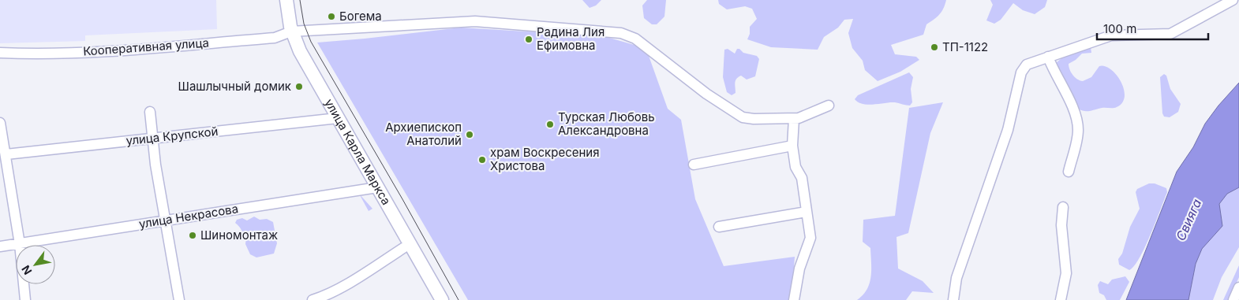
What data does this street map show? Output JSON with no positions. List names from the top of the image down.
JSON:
{
  "streets": {
    "main road": ["улица Карла Маркса"],
    "street": ["Кооперативная улица", "улица Крупской", "улица Некрасова"]
  },
  "crossings": [
    ["Кооперативная улица", "улица Карла Маркса"],
    ["улица Крупской", "улица Карла Маркса"],
    ["улица Карла Маркса", "улица Некрасова"]
  ],
  "water": ["Свияга"],
  "places": [
    "Богема",
    "Радина Лия Ефимовна",
    "ТП-1122",
    "Шашлычный домик",
    "Турская Любовь Александровна",
    "Архиепископ Анатолий",
    "храм Воскресения Христова",
    "Шиномонтаж"
  ],
  "scale_bar": "100 m",
  "north": "bottom left"
}
